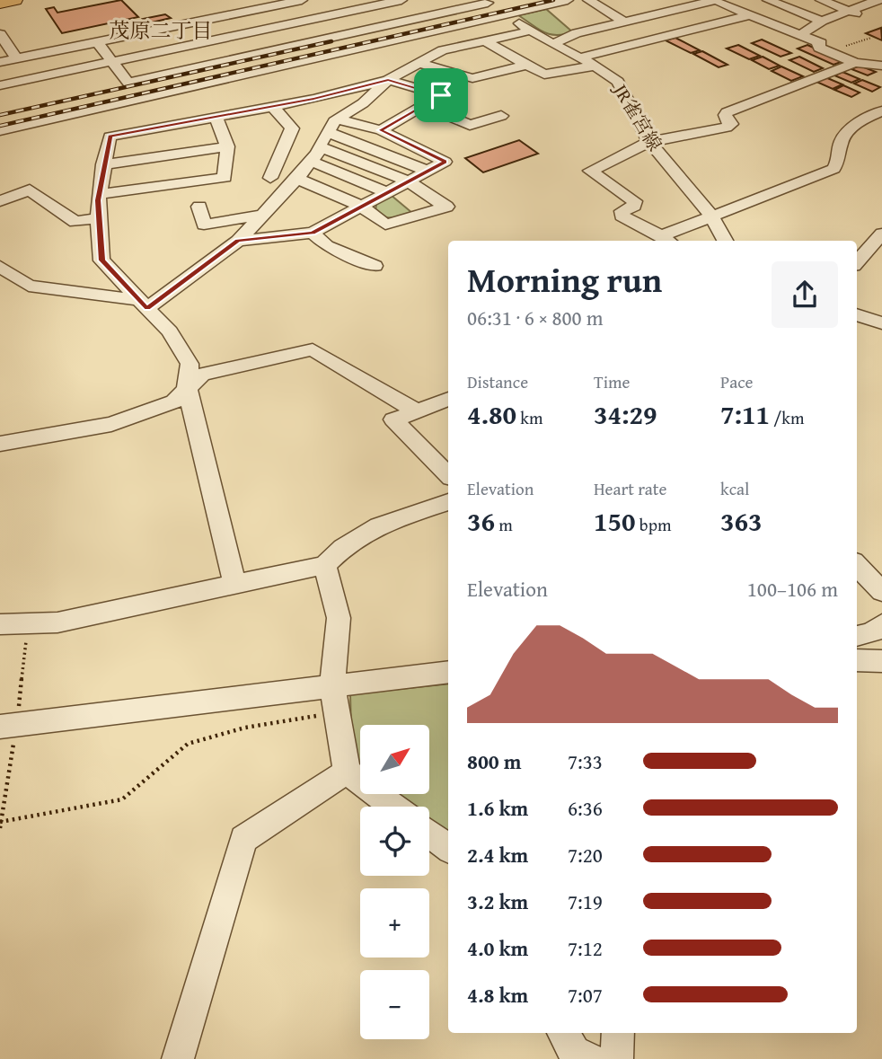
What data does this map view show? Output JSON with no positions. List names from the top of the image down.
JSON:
{
  "streets": {
    "street": ["JR雀宮線"]
  },
  "districts": ["茂原二丁目"],
  "north": "top right",
  "page": {
    "heading": ["Morning run", "06:31 · 6 × 800 m"],
    "stats": [
      ["Distance", "4.80 km"],
      ["Time", "34:29"],
      ["Pace", "7:11 /km"],
      ["Elevation", "36 m"],
      ["Heart rate", "150 bpm"],
      ["kcal", "363"]
    ],
    "chart": ["Elevation", "100–106 m"],
    "map_buttons": ["+", "−"],
    "list": [
      {
        "name": "800 m",
        "note": "7:33"
      },
      {
        "name": "1.6 km",
        "note": "6:36"
      },
      {
        "name": "2.4 km",
        "note": "7:20"
      },
      {
        "name": "3.2 km",
        "note": "7:19"
      },
      {
        "name": "4.0 km",
        "note": "7:12"
      },
      {
        "name": "4.8 km",
        "note": "7:07"
      }
    ]
  }
}
